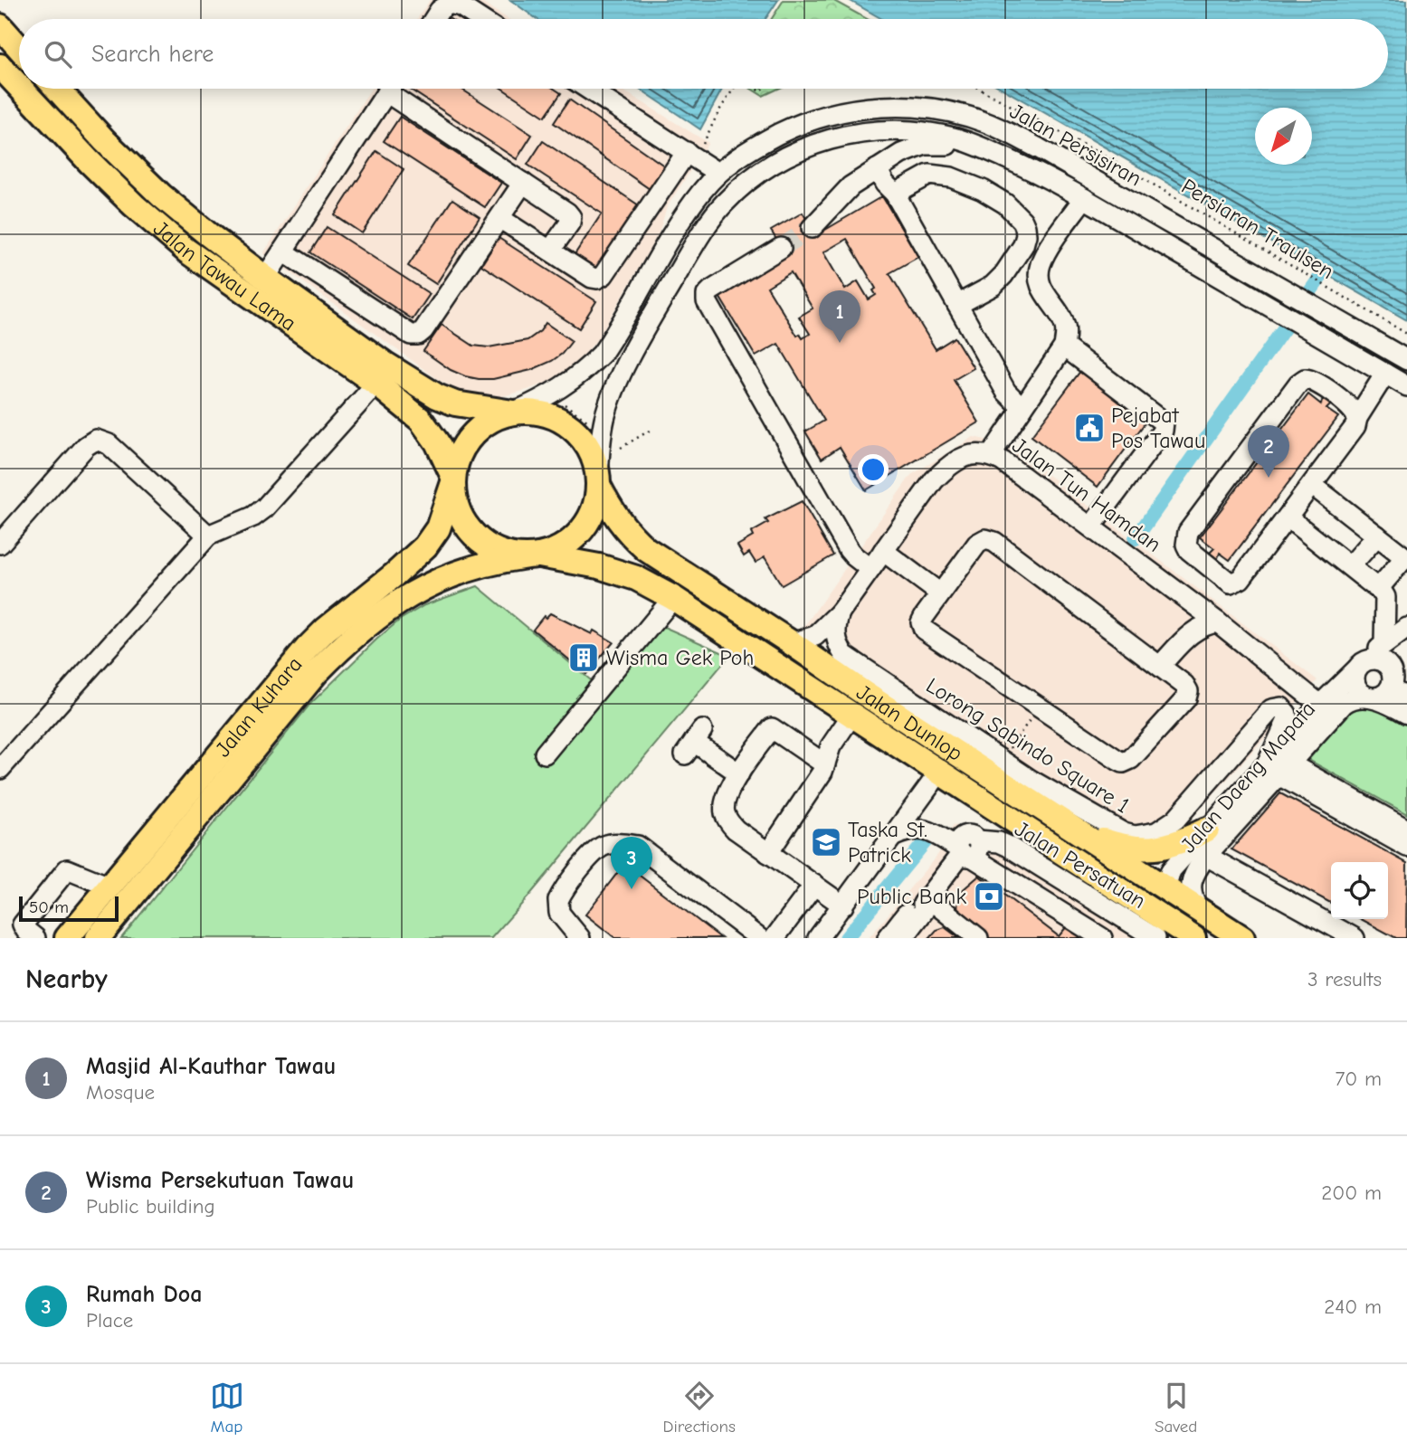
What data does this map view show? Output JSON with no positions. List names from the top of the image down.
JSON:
{
  "streets": {
    "main road": ["Jalan Tawau Lama", "Jalan Kuhara", "Jalan Dunlop"],
    "street": [
      "Jalan Persisiran",
      "Jalan Tun Hamdan",
      "Lorong Sabindo Square 1",
      "Jalan Daeng Mapata",
      "Jalan Persatuan"
    ],
    "path": ["Persiaran Traulsen"]
  },
  "crossings": [
    ["Jalan Persisiran", "Jalan Tawau Lama"],
    ["Jalan Persisiran", "Jalan Kuhara"],
    ["Jalan Persisiran", "Jalan Dunlop"],
    ["Jalan Tawau Lama", "Jalan Kuhara"],
    ["Jalan Tawau Lama", "Jalan Dunlop"],
    ["Jalan Tun Hamdan", "Jalan Dunlop"],
    ["Jalan Tun Hamdan", "Lorong Sabindo Square 1"],
    ["Jalan Tun Hamdan", "Jalan Daeng Mapata"],
    ["Jalan Kuhara", "Jalan Dunlop"],
    ["Jalan Dunlop", "Jalan Daeng Mapata"]
  ],
  "places": {
    "public building": ["Pejabat Pos Tawau"],
    "building": ["Wisma Gek Poh"],
    "school or university": ["Taska St. Patrick"],
    "bank": ["Public Bank"]
  },
  "scale_bar": "50 m",
  "north": "bottom left",
  "page": {
    "search": "Search here",
    "pins": ["1", "2", "3"],
    "scale": "50 m",
    "heading": ["Nearby", "3 results"],
    "list": [
      {
        "mark": "1",
        "name": "Masjid Al-Kauthar Tawau",
        "note": "Mosque",
        "value": "70 m"
      },
      {
        "mark": "2",
        "name": "Wisma Persekutuan Tawau",
        "note": "Public building",
        "value": "200 m"
      },
      {
        "mark": "3",
        "name": "Rumah Doa",
        "note": "Place",
        "value": "240 m"
      }
    ],
    "nav": ["Map", "Directions", "Saved"]
  }
}
